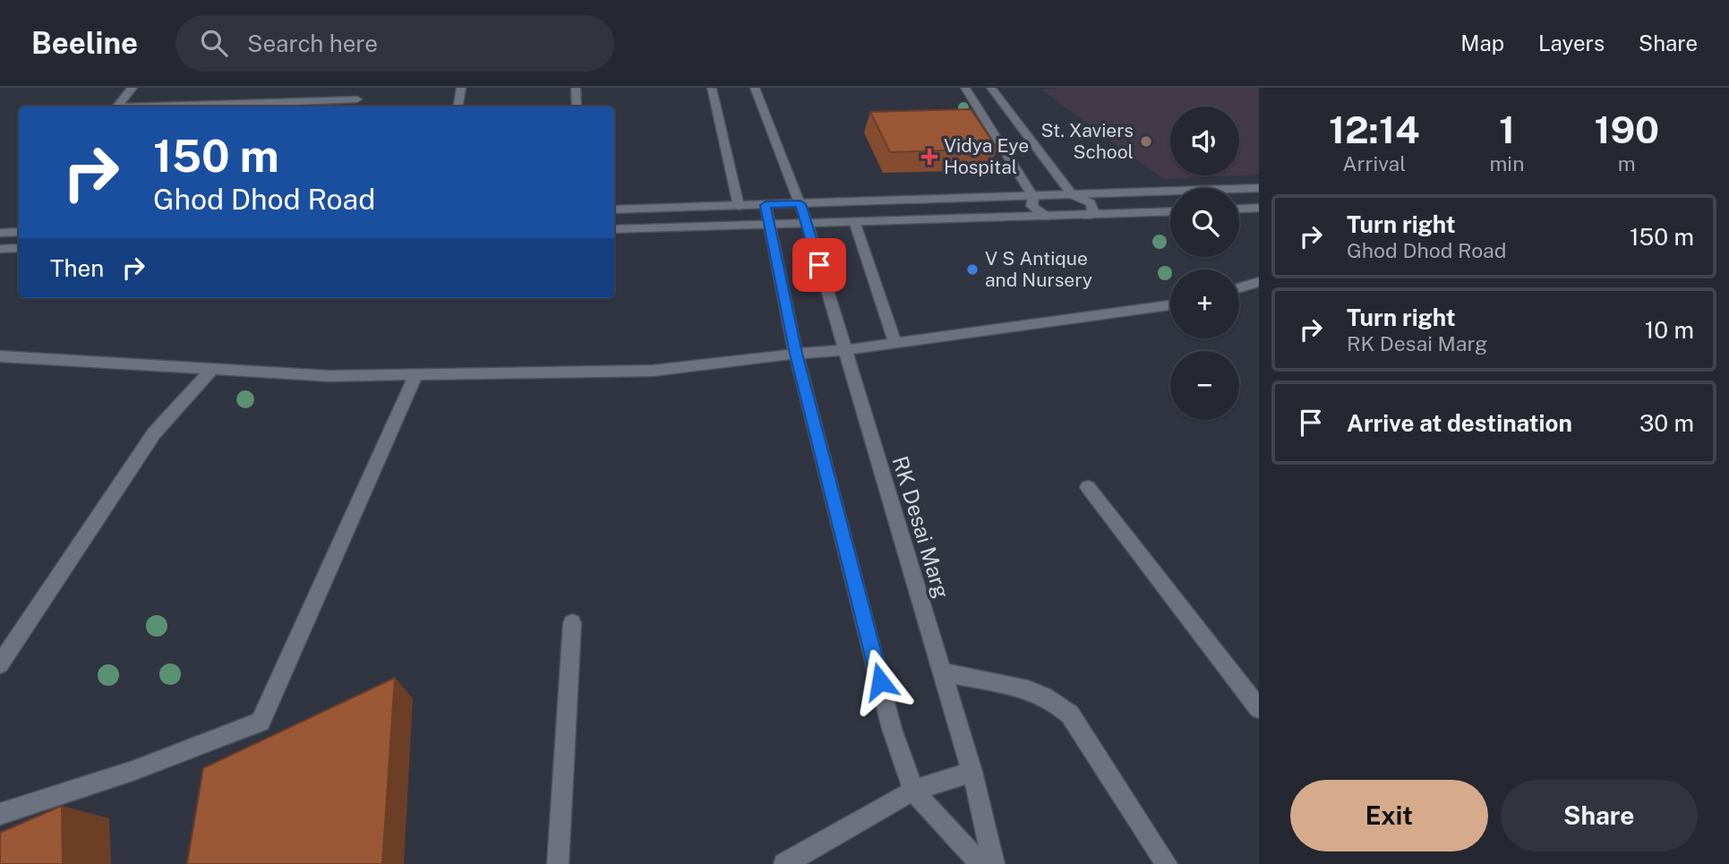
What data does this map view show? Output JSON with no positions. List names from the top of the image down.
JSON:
{
  "streets": {
    "street": ["RK Desai Marg"]
  },
  "places": {
    "other": ["St. Xaviers School", "V S Antique and Nursery"],
    "health": ["Vidya Eye Hospital"]
  },
  "page": {
    "header": "Beeline",
    "search": "Search here",
    "nav": ["Map", "Layers", "Share"],
    "eta": [
      "12:14",
      "Arrival",
      "1",
      "min",
      "190",
      "m"
    ],
    "map_buttons": ["+", "−"],
    "turn": ["150 m", "Ghod Dhod Road"],
    "list": [
      {
        "name": "Turn right",
        "note": "Ghod Dhod Road",
        "value": "150 m"
      },
      {
        "name": "Turn right",
        "note": "RK Desai Marg",
        "value": "10 m"
      },
      {
        "name": "Arrive at destination",
        "value": "30 m"
      }
    ],
    "then": "Then",
    "buttons": ["Exit", "Share"]
  }
}
